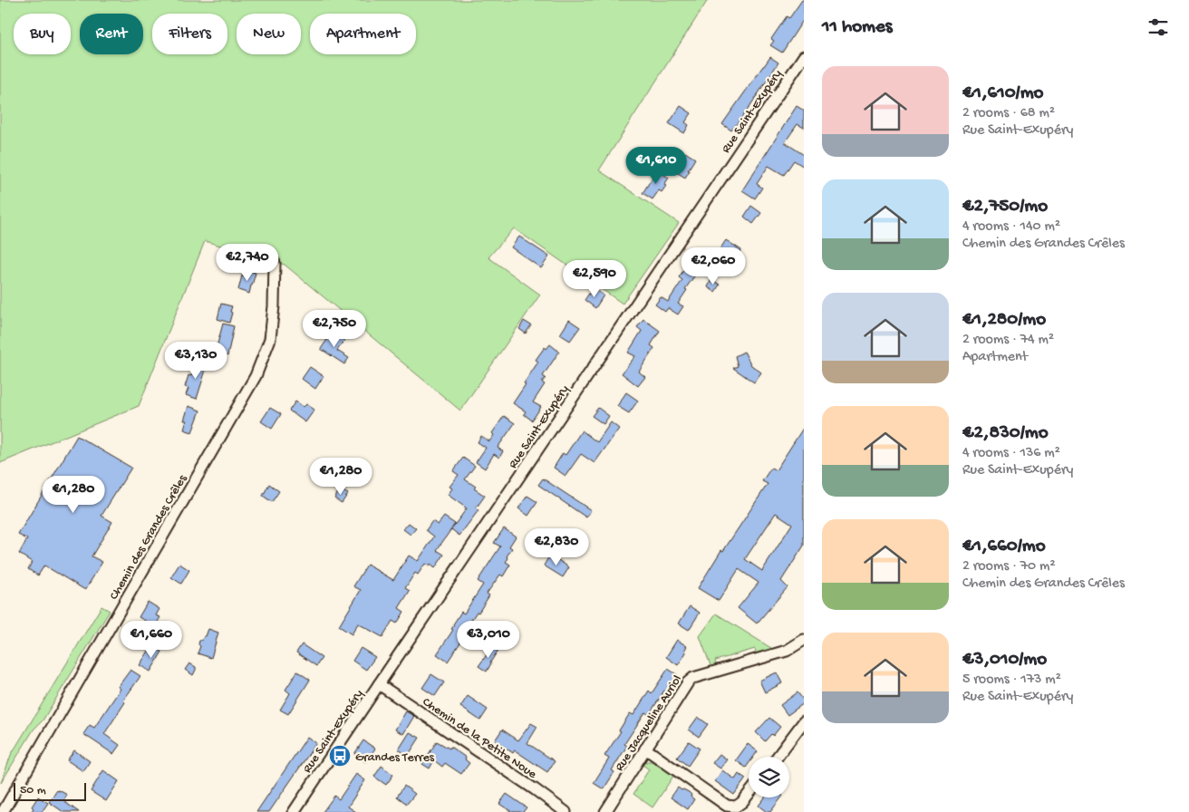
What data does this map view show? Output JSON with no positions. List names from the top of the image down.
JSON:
{
  "streets": {
    "street": [
      "Rue Saint-Exupéry",
      "Chemin des Grandes Crêles",
      "Rue Jacqueline Auriol",
      "Chemin de la Petite Noue"
    ]
  },
  "crossings": [
    ["Rue Saint-Exupéry", "Chemin de la Petite Noue"]
  ],
  "places": {
    "bus stop": ["Grandes Terres"]
  },
  "scale_bar": "50 m",
  "page": {
    "heading": "11 homes",
    "chip": [
      "Buy",
      "Rent",
      "Filters",
      "New",
      "Apartment"
    ],
    "list": [
      {
        "name": "€1,610/mo",
        "note": "2 rooms · 68 m² · Rue Saint-Exupéry"
      },
      {
        "name": "€2,750/mo",
        "note": "4 rooms · 140 m² · Chemin des Grandes Crêles"
      },
      {
        "name": "€1,280/mo",
        "note": "2 rooms · 74 m² · Apartment"
      },
      {
        "name": "€2,830/mo",
        "note": "4 rooms · 136 m² · Rue Saint-Exupéry"
      },
      {
        "name": "€1,660/mo",
        "note": "2 rooms · 70 m² · Chemin des Grandes Crêles"
      },
      {
        "name": "€3,010/mo",
        "note": "5 rooms · 173 m² · Rue Saint-Exupéry"
      }
    ],
    "price": [
      "€1,610",
      "€2,740",
      "€2,060",
      "€2,590",
      "€2,750",
      "€3,130",
      "€1,280",
      "€1,280",
      "€2,830",
      "€1,660",
      "€3,010"
    ],
    "scale": "50 m"
  }
}
